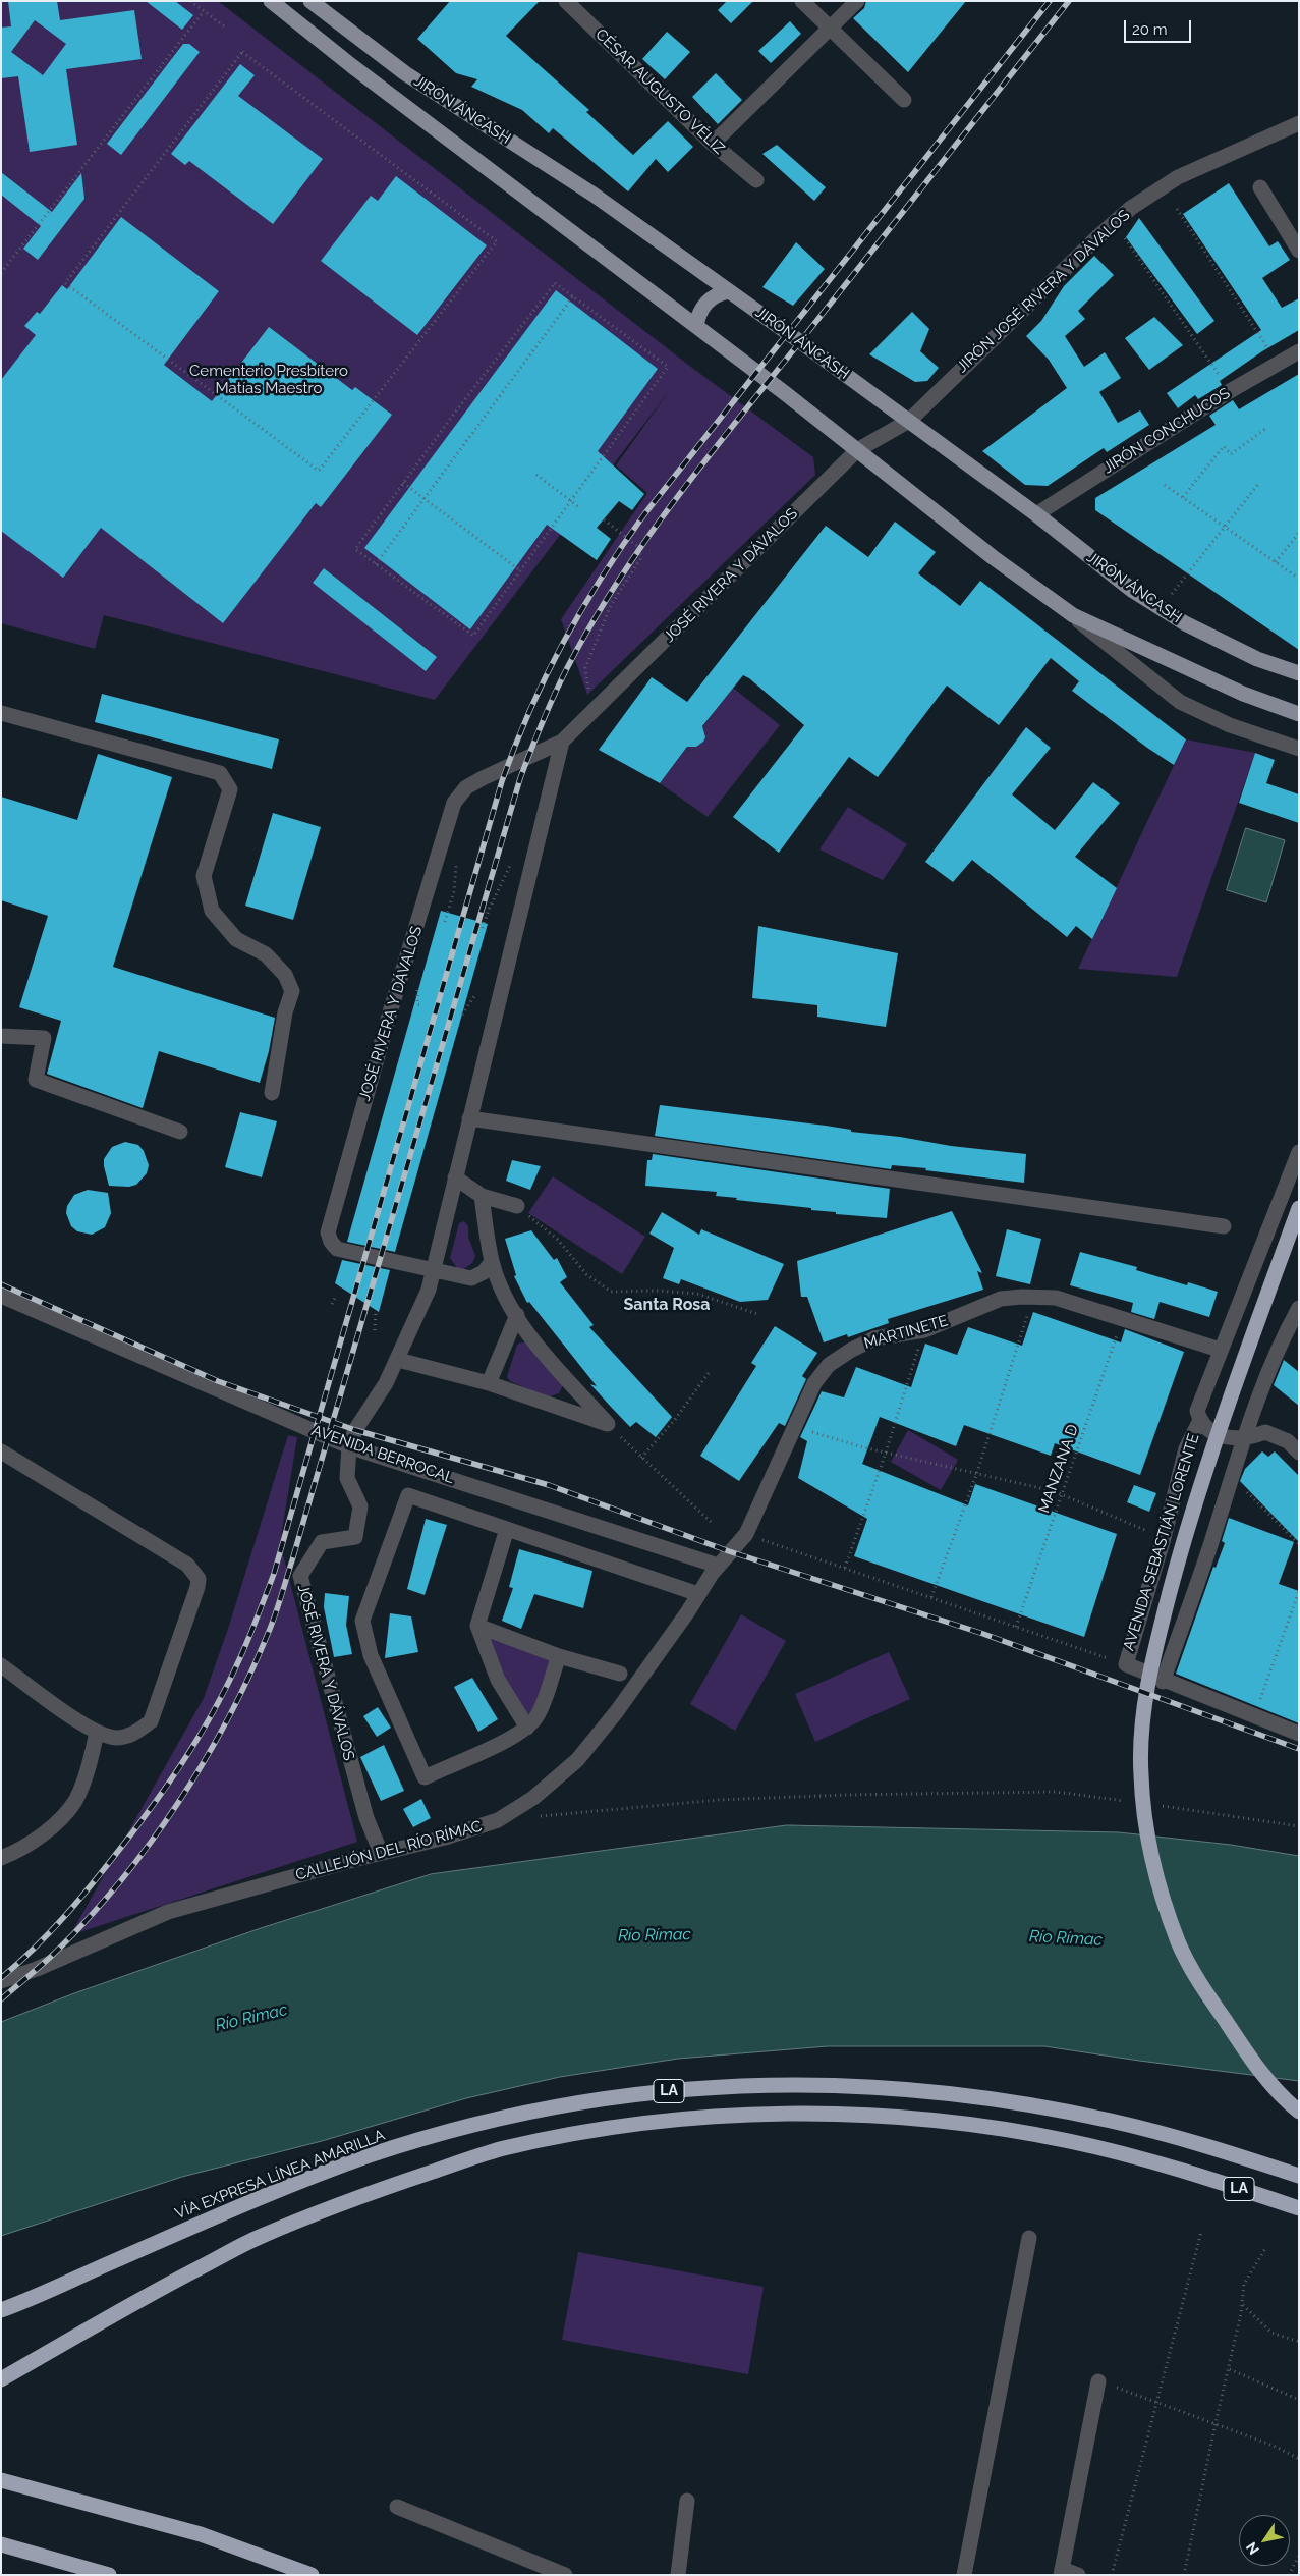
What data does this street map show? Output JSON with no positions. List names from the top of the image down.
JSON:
{
  "streets": {
    "highway": ["LA", "VÍA EXPRESA LÍNEA AMARILLA"],
    "main road": ["JIRÓN ÁNCASH"],
    "street": [
      "CÉSAR AUGUSTO VÉLIZ",
      "JIRÓN JOSÉ RIVERA Y DÁVALOS",
      "JIRÓN CONCHUCOS",
      "JOSÉ RIVERA Y DÁVALOS",
      "MARTINETE",
      "AVENIDA BERROCAL",
      "AVENIDA SEBASTIÁN LORENTE",
      "CALLEJÓN DEL RÍO RÍMAC"
    ],
    "path": ["MANZANA D"]
  },
  "crossings": [
    ["JIRÓN ÁNCASH", "JIRÓN JOSÉ RIVERA Y DÁVALOS"],
    ["JIRÓN ÁNCASH", "JIRÓN CONCHUCOS"],
    ["JIRÓN ÁNCASH", "JOSÉ RIVERA Y DÁVALOS"],
    ["JIRÓN JOSÉ RIVERA Y DÁVALOS", "JOSÉ RIVERA Y DÁVALOS"],
    ["JOSÉ RIVERA Y DÁVALOS", "AVENIDA BERROCAL"],
    ["JOSÉ RIVERA Y DÁVALOS", "CALLEJÓN DEL RÍO RÍMAC"],
    ["MARTINETE", "MANZANA D"],
    ["MARTINETE", "AVENIDA SEBASTIÁN LORENTE"],
    ["MARTINETE", "CALLEJÓN DEL RÍO RÍMAC"],
    ["AVENIDA BERROCAL", "CALLEJÓN DEL RÍO RÍMAC"]
  ],
  "districts": ["Santa Rosa"],
  "water": ["Río Rímac"],
  "parks": ["Cementerio Presbítero Matías Maestro"],
  "scale_bar": "20 m",
  "north": "bottom left"
}
